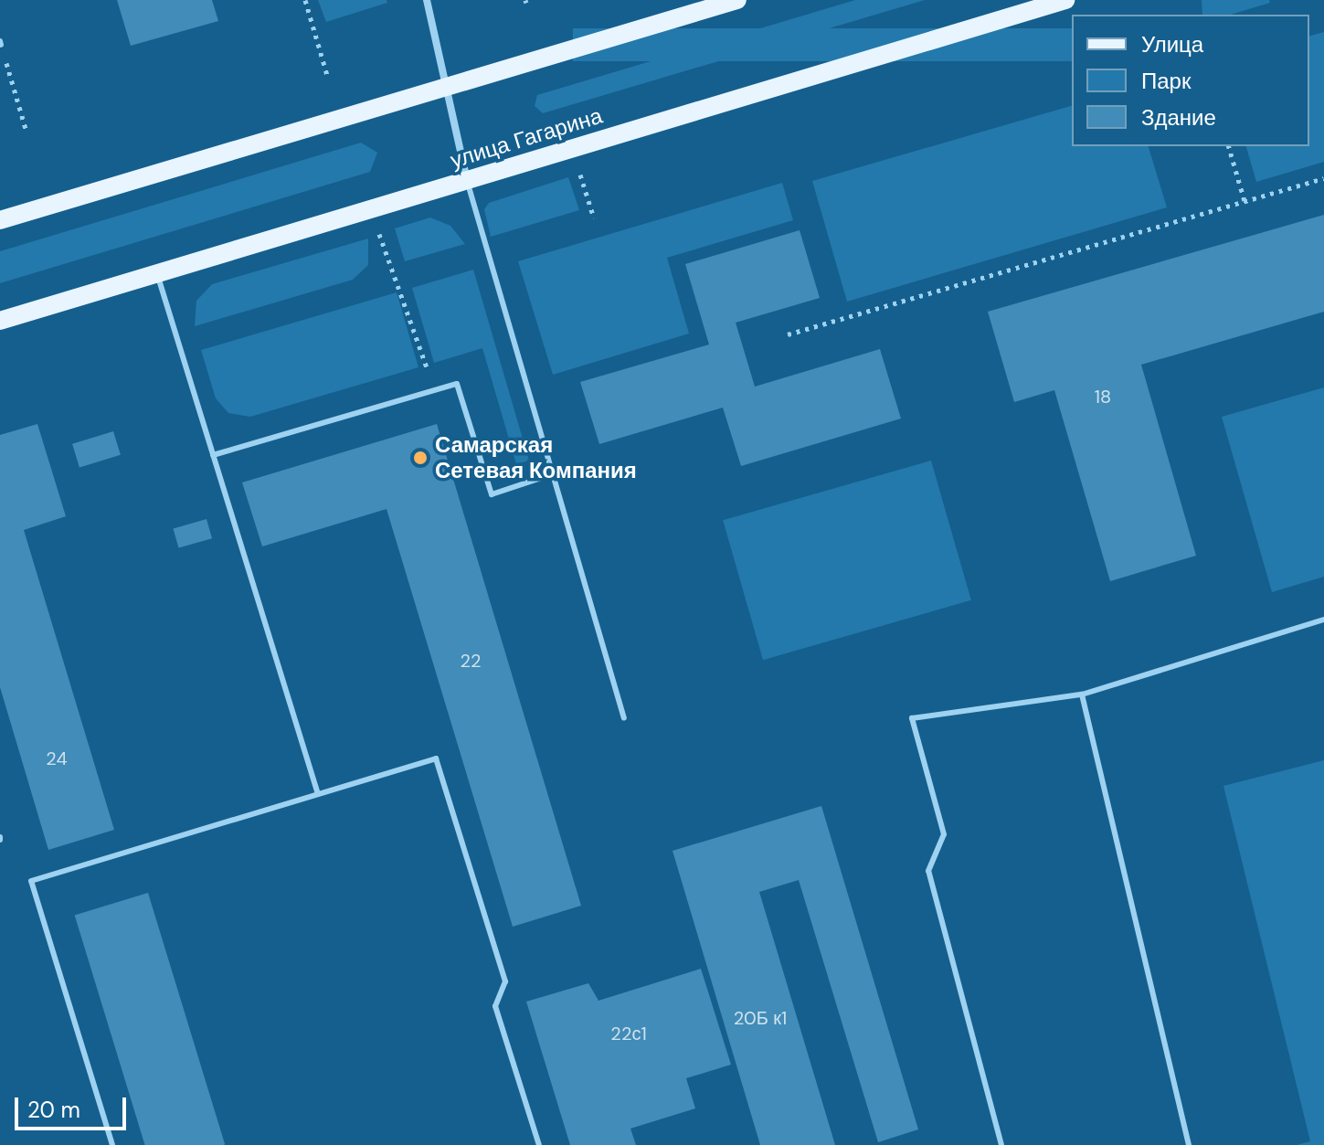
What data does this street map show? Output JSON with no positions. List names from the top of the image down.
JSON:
{
  "streets": {
    "main road": ["улица Гагарина"]
  },
  "places": ["Самарская Сетевая Компания"],
  "house_numbers": [
    "18",
    "22",
    "24",
    "20Б к1",
    "22с1"
  ],
  "legend": ["Улица", "Парк", "Здание"],
  "scale_bar": "20 m"
}
